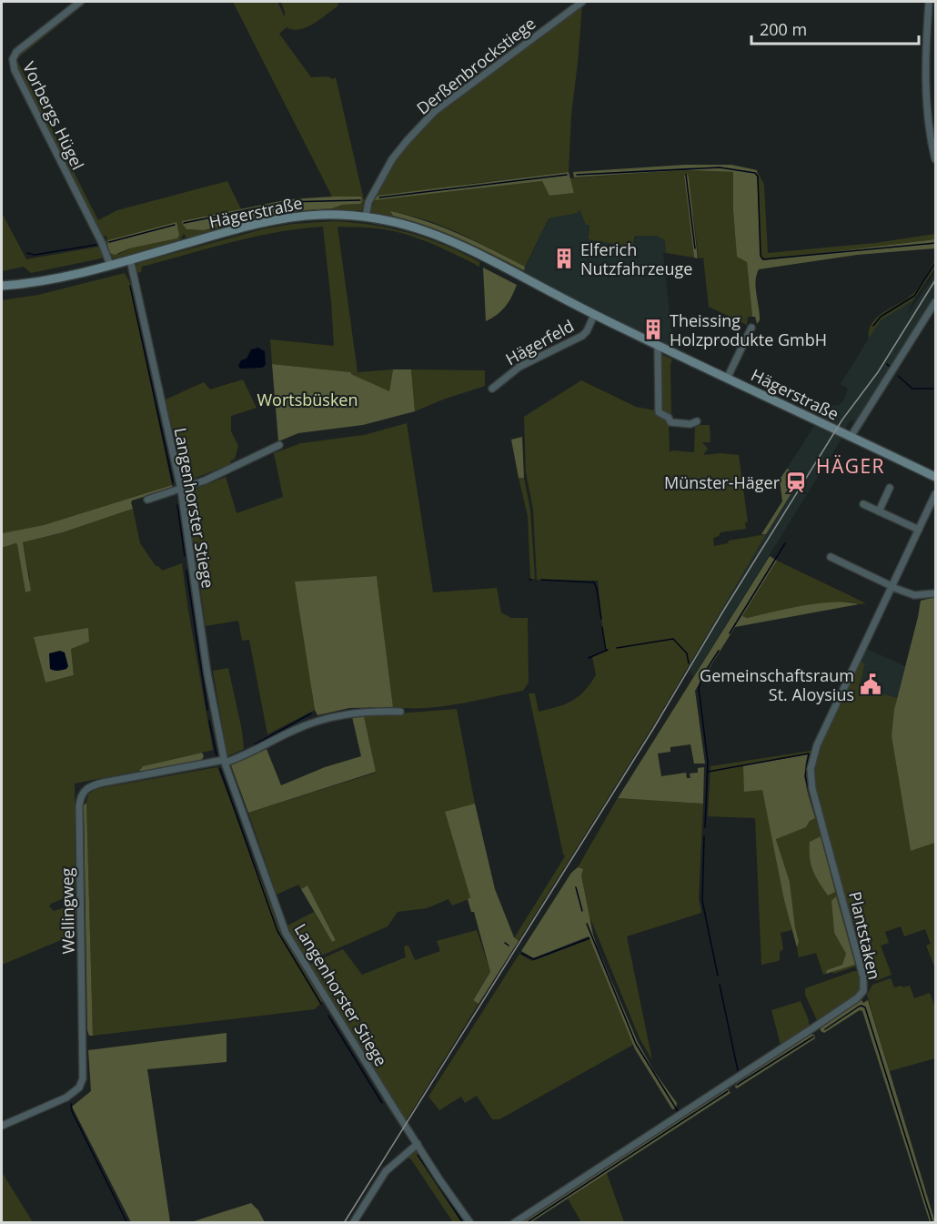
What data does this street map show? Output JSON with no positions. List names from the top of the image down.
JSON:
{
  "streets": {
    "main road": ["Hägerstraße"],
    "street": [
      "Derßenbrockstiege",
      "Vorbergs Hügel",
      "Hägerfeld",
      "Langenhorster Stiege",
      "Wellingweg",
      "Plantstaken"
    ]
  },
  "crossings": [
    ["Derßenbrockstiege", "Hägerstraße"],
    ["Vorbergs Hügel", "Hägerstraße"],
    ["Hägerstraße", "Hägerfeld"],
    ["Hägerstraße", "Langenhorster Stiege"],
    ["Langenhorster Stiege", "Wellingweg"]
  ],
  "districts": ["HÄGER"],
  "parks": ["Wortsbüsken"],
  "places": {
    "building": ["Elferich Nutzfahrzeuge", "Theissing Holzprodukte GmbH"],
    "station": ["Münster-Häger"],
    "public building": ["Gemeinschaftsraum St. Aloysius"]
  },
  "scale_bar": "200 m"
}
